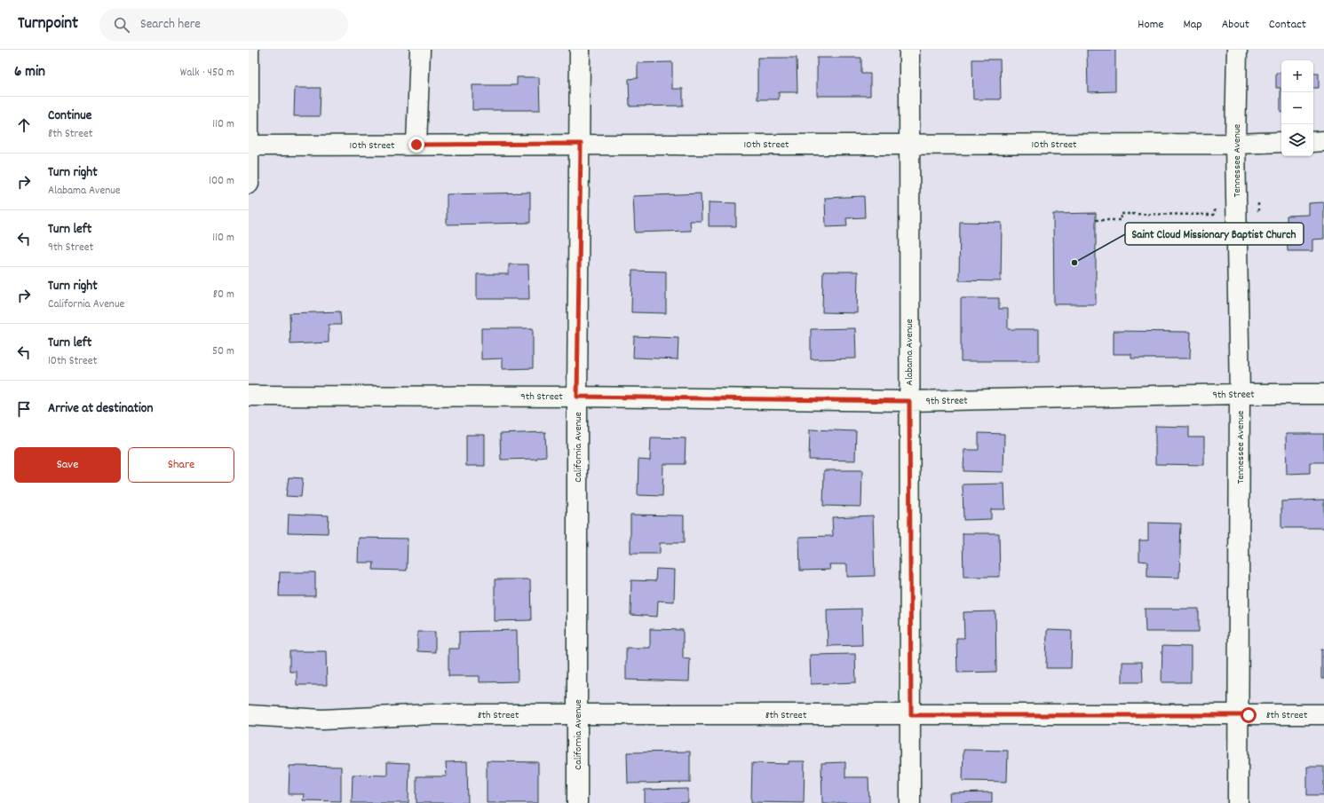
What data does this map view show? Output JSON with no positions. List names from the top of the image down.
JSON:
{
  "streets": {
    "street": [
      "10th Street",
      "Tennessee Avenue",
      "Alabama Avenue",
      "9th Street",
      "California Avenue",
      "8th Street"
    ]
  },
  "crossings": [
    ["10th Street", "Tennessee Avenue"],
    ["10th Street", "Alabama Avenue"],
    ["10th Street", "California Avenue"],
    ["Tennessee Avenue", "9th Street"],
    ["Tennessee Avenue", "8th Street"],
    ["Alabama Avenue", "9th Street"],
    ["Alabama Avenue", "8th Street"],
    ["9th Street", "California Avenue"],
    ["California Avenue", "8th Street"]
  ],
  "places": ["Saint Cloud Missionary Baptist Church"],
  "page": {
    "header": "Turnpoint",
    "search": "Search here",
    "nav": [
      "Home",
      "Map",
      "About",
      "Contact"
    ],
    "heading": ["6 min", "Walk · 450 m"],
    "map_buttons": ["+", "−"],
    "list": [
      ["Continue", "8th Street", "110 m"],
      ["Turn right", "Alabama Avenue", "100 m"],
      ["Turn left", "9th Street", "110 m"],
      ["Turn right", "California Avenue", "80 m"],
      ["Turn left", "10th Street", "50 m"],
      "Arrive at destination"
    ],
    "buttons": ["Save", "Share"]
  }
}
